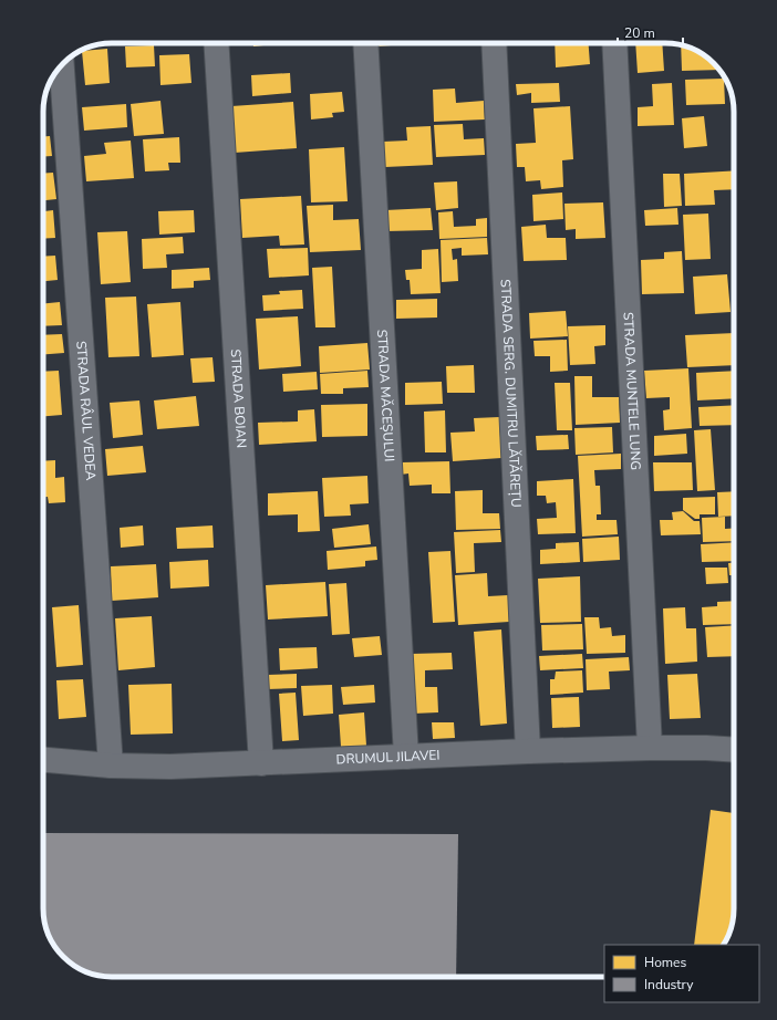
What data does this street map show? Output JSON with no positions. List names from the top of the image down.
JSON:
{
  "streets": {
    "street": [
      "STRADA MUNTELE LUNG",
      "STRADA SERG. DUMITRU LĂTĂREȚU",
      "STRADA MĂCEȘULUI",
      "STRADA BOIAN",
      "STRADA RÂUL VEDEA",
      "DRUMUL JILAVEI"
    ]
  },
  "crossings": [
    ["STRADA MUNTELE LUNG", "DRUMUL JILAVEI"],
    ["STRADA SERG. DUMITRU LĂTĂREȚU", "DRUMUL JILAVEI"],
    ["STRADA MĂCEȘULUI", "DRUMUL JILAVEI"],
    ["STRADA BOIAN", "DRUMUL JILAVEI"],
    ["STRADA RÂUL VEDEA", "DRUMUL JILAVEI"]
  ],
  "legend": ["Homes", "Industry"],
  "scale_bar": "20 m"
}
